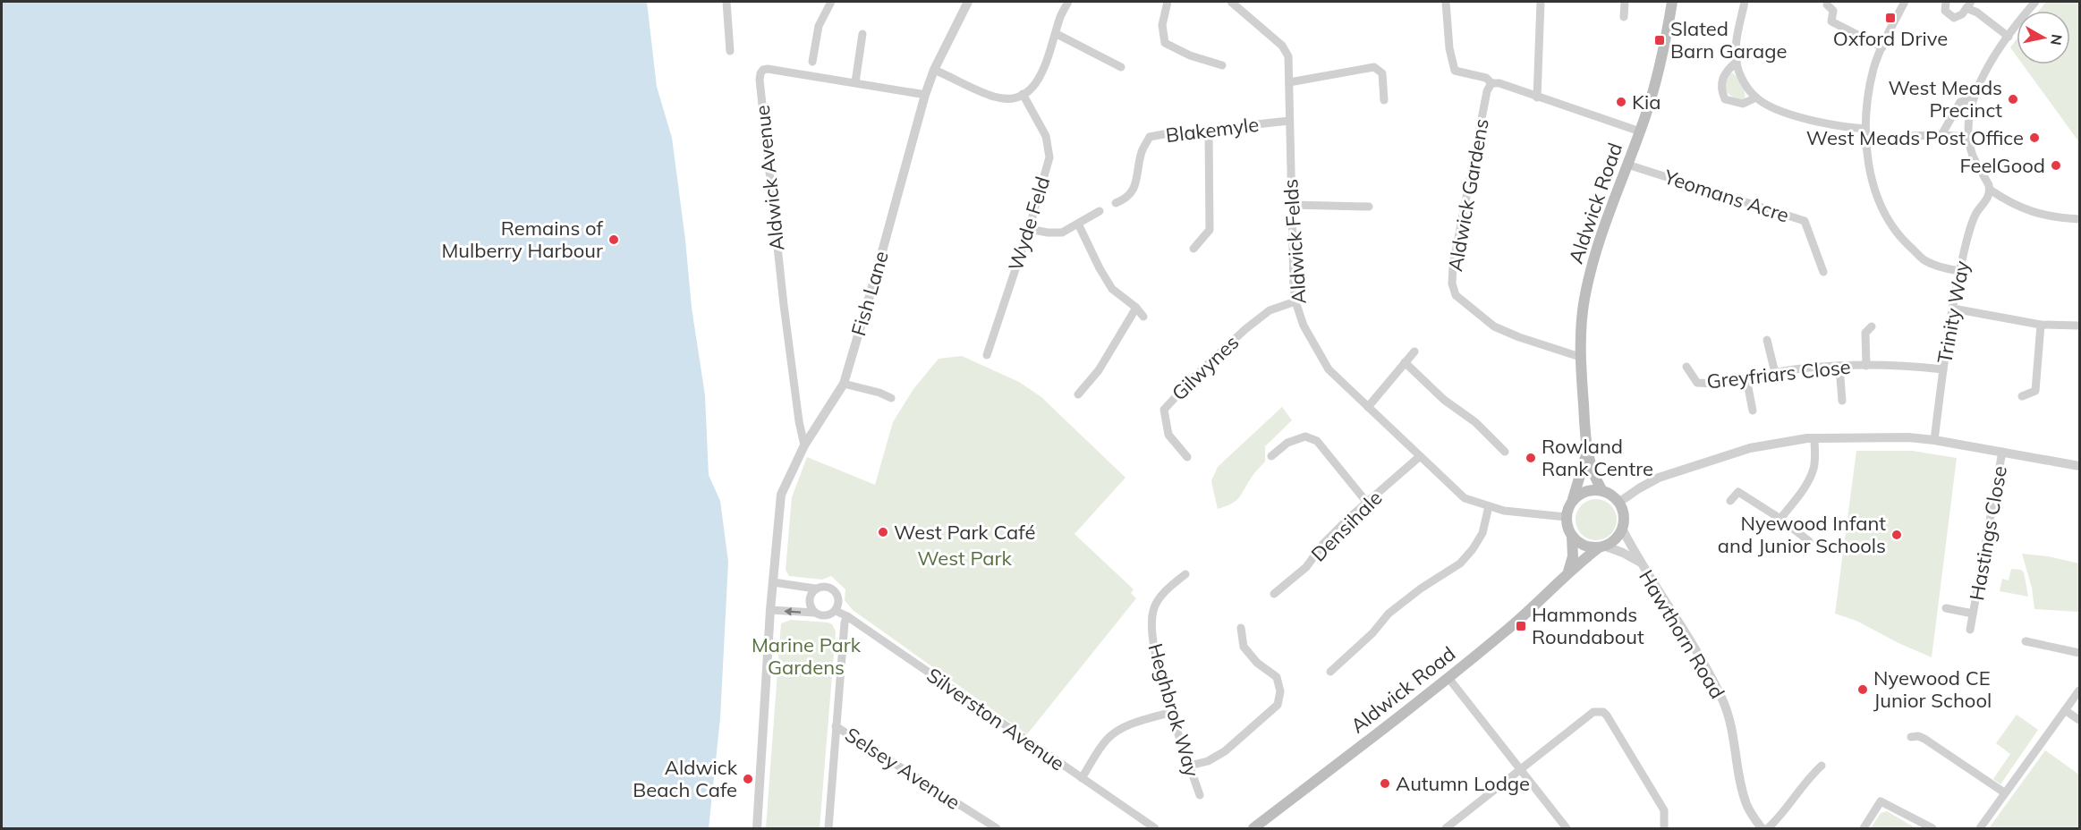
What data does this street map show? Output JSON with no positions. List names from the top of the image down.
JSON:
{
  "streets": {
    "main road": ["Aldwick Road"],
    "street": [
      "Blakemyle",
      "Aldwick Avenue",
      "Aldwick Gardens",
      "Yeomans Acre",
      "Wyde Feld",
      "Aldwick Felds",
      "Fish Lane",
      "Trinity Way",
      "Gilwynes",
      "Greyfriars Close",
      "Densihale",
      "Hastings Close",
      "Hawthorn Road",
      "Heghbrok Way",
      "Silverston Avenue",
      "Selsey Avenue"
    ]
  },
  "crossings": [
    ["Blakemyle", "Aldwick Felds"],
    ["Aldwick Avenue", "Fish Lane"],
    ["Aldwick Gardens", "Aldwick Road"],
    ["Yeomans Acre", "Aldwick Road"],
    ["Aldwick Road", "Aldwick Felds"],
    ["Aldwick Road", "Hawthorn Road"],
    ["Aldwick Felds", "Gilwynes"],
    ["Aldwick Felds", "Densihale"],
    ["Aldwick Felds", "Hawthorn Road"],
    ["Fish Lane", "Silverston Avenue"],
    ["Trinity Way", "Greyfriars Close"]
  ],
  "parks": ["West Park", "Marine Park Gardens"],
  "places": {
    "transit": ["Oxford Drive", "Slated Barn Garage", "Hammonds Roundabout"],
    "other": [
      "West Meads Precinct",
      "Kia",
      "West Meads Post Office",
      "FeelGood",
      "Remains of Mulberry Harbour",
      "Rowland Rank Centre",
      "West Park Café",
      "Nyewood Infant and Junior Schools",
      "Nyewood CE Junior School",
      "Aldwick Beach Cafe",
      "Autumn Lodge"
    ]
  },
  "north": "right"
}
